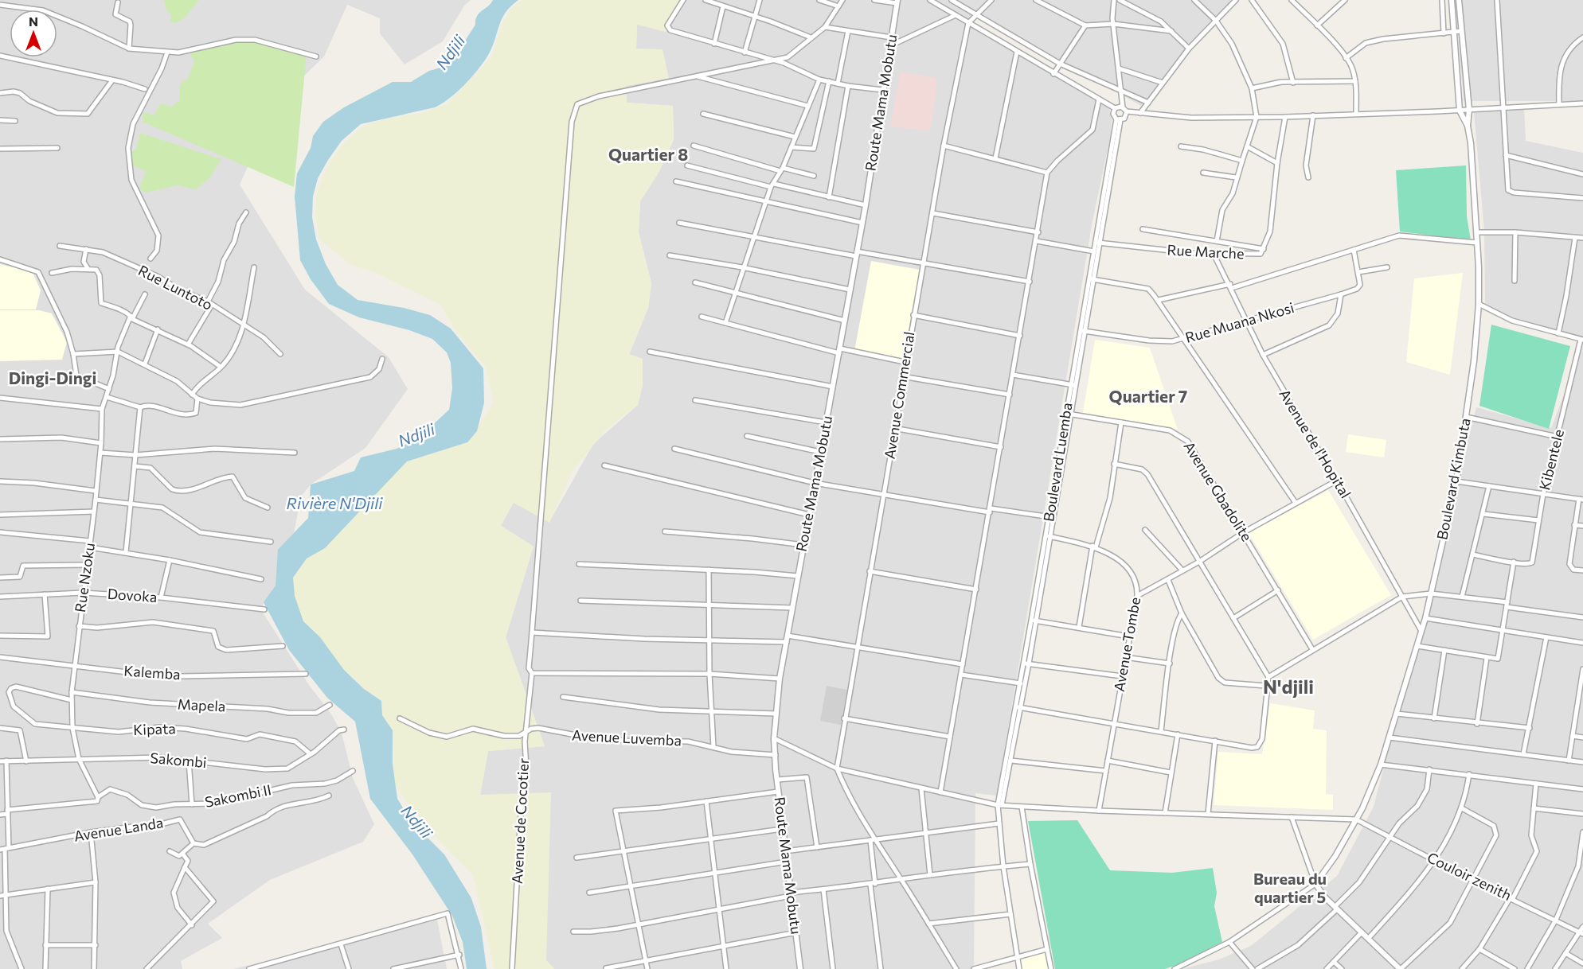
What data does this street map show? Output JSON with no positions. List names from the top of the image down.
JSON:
{
  "streets": {
    "street": [
      "Route Mama Mobutu",
      "Rue Marche",
      "Rue Luntoto",
      "Rue Muana Nkosi",
      "Avenue Commercial",
      "Avenue de l'Hopital",
      "Kibentele",
      "Boulevard Luemba",
      "Boulevard Kimbuta",
      "Avenue Gbadolite",
      "Rue Nzoku",
      "Dovoka",
      "Avenue Tombe",
      "Kalemba",
      "Mapela",
      "Kipata",
      "Avenue Luvemba",
      "Sakombi",
      "Sakombi II",
      "Avenue de Cocotier",
      "Avenue Landa",
      "Couloir zenith"
    ]
  },
  "crossings": [
    ["Route Mama Mobutu", "Avenue Luvemba"],
    ["Rue Marche", "Avenue de l'Hopital"],
    ["Rue Marche", "Boulevard Luemba"],
    ["Rue Muana Nkosi", "Avenue de l'Hopital"],
    ["Rue Muana Nkosi", "Boulevard Luemba"],
    ["Avenue de l'Hopital", "Boulevard Kimbuta"],
    ["Boulevard Luemba", "Avenue Gbadolite"],
    ["Boulevard Luemba", "Avenue Tombe"],
    ["Boulevard Kimbuta", "Couloir zenith"],
    ["Rue Nzoku", "Dovoka"],
    ["Rue Nzoku", "Kalemba"],
    ["Rue Nzoku", "Mapela"],
    ["Rue Nzoku", "Kipata"],
    ["Rue Nzoku", "Sakombi"],
    ["Rue Nzoku", "Sakombi II"],
    ["Kipata", "Sakombi"],
    ["Avenue Luvemba", "Avenue de Cocotier"]
  ],
  "districts": [
    "Quartier 8",
    "Dingi-Dingi",
    "Quartier 7",
    "N'djili",
    "Bureau du quartier 5"
  ],
  "water": ["Ndjili", "Rivière N'Djili"],
  "north": "top"
}
